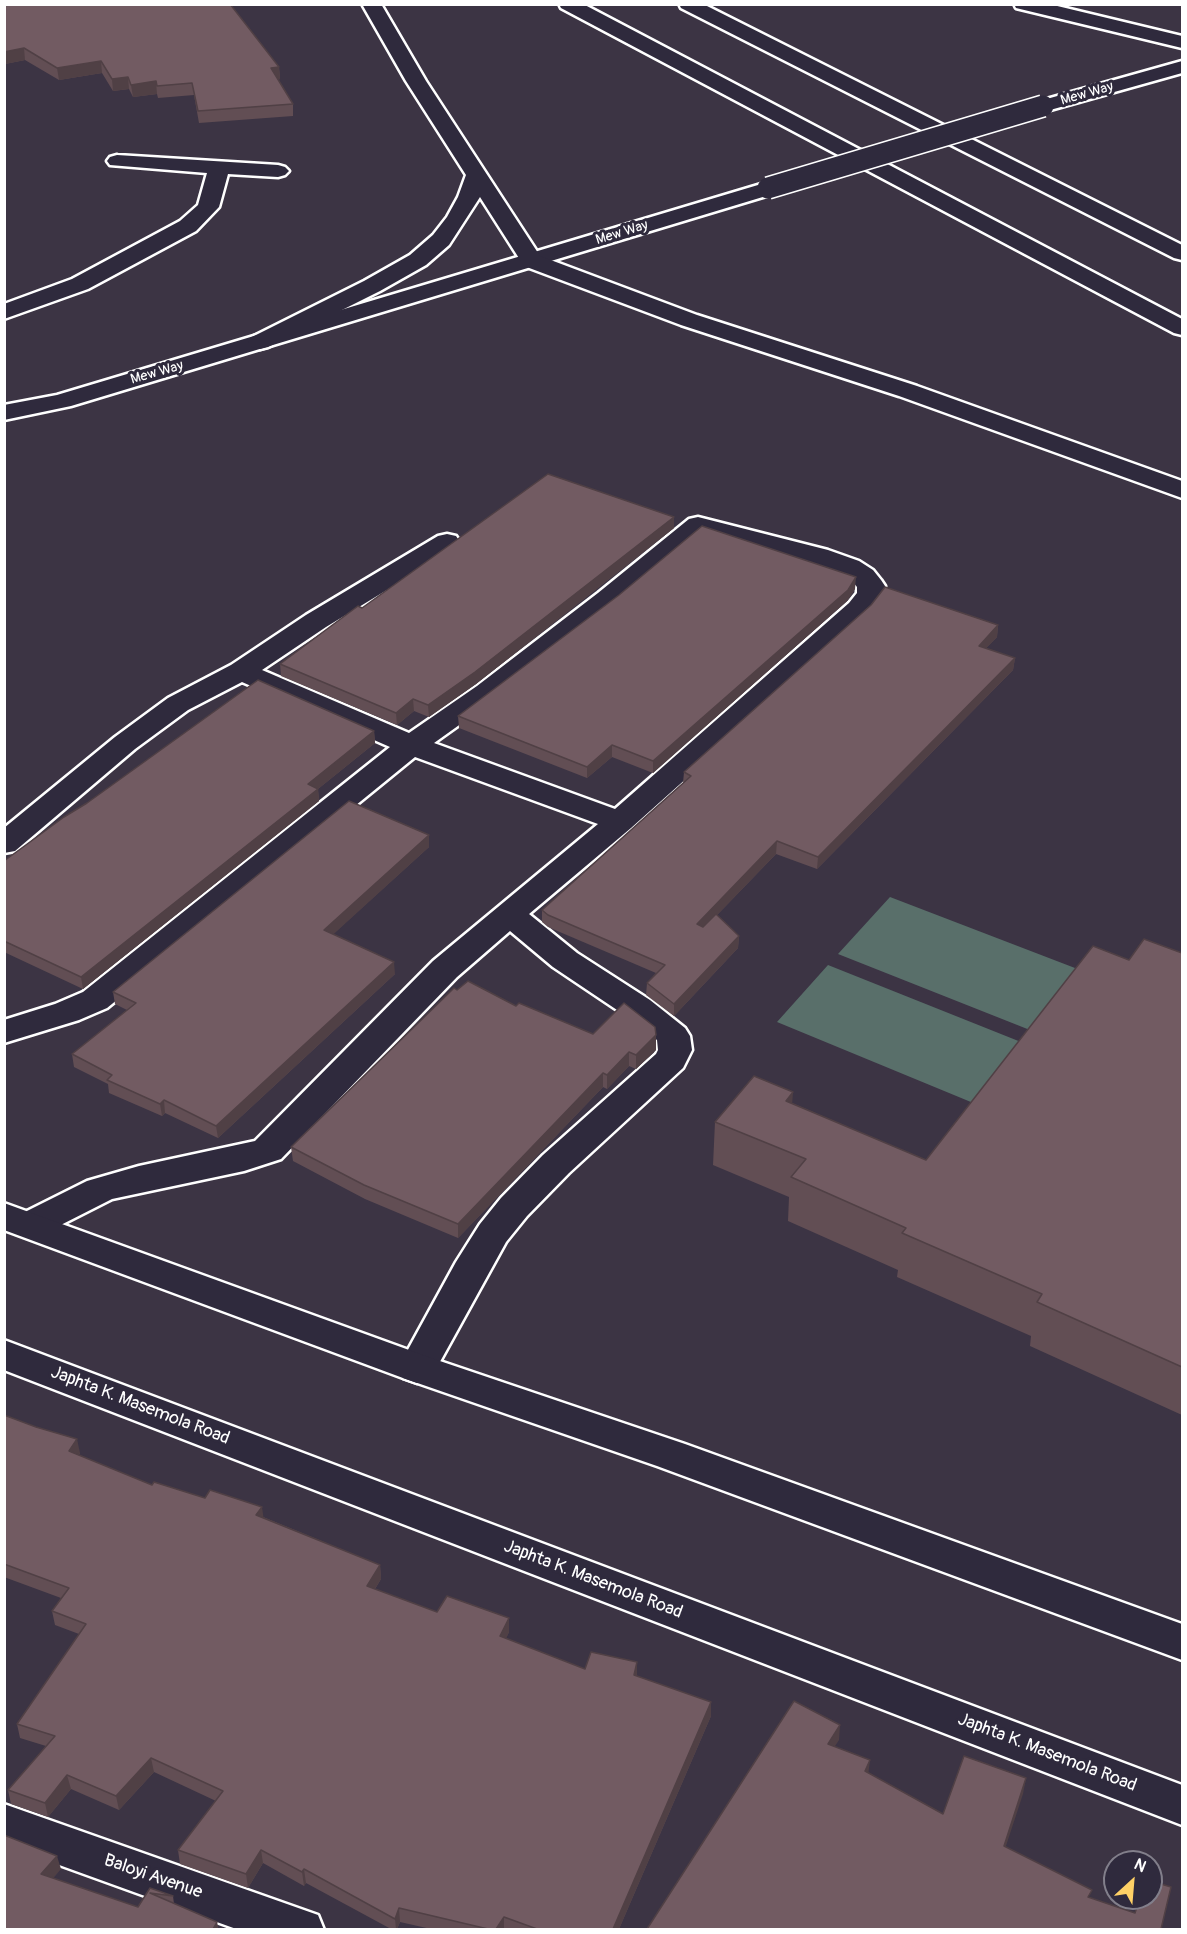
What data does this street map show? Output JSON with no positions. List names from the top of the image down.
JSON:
{
  "streets": {
    "main road": ["Mew Way", "Japhta K. Masemola Road", "Baloyi Avenue"]
  },
  "north": "top right"
}
